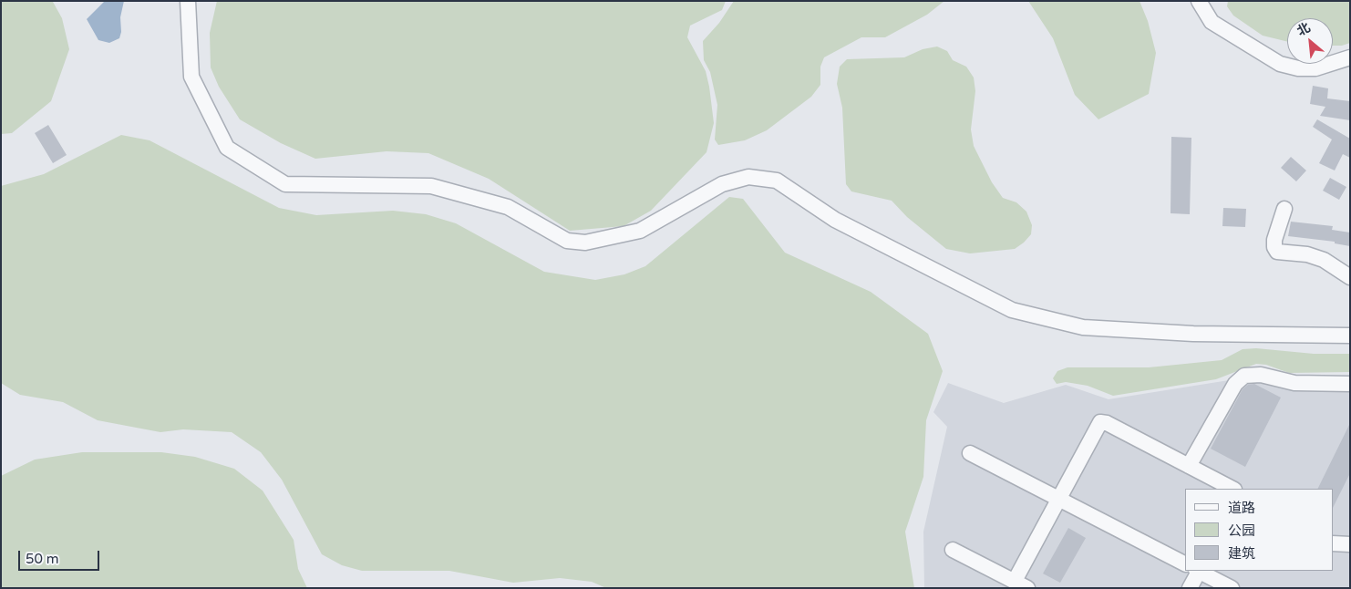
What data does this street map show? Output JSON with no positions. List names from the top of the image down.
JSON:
{
  "legend": ["道路", "公园", "建筑"],
  "scale_bar": "50 m",
  "north": "top left"
}
